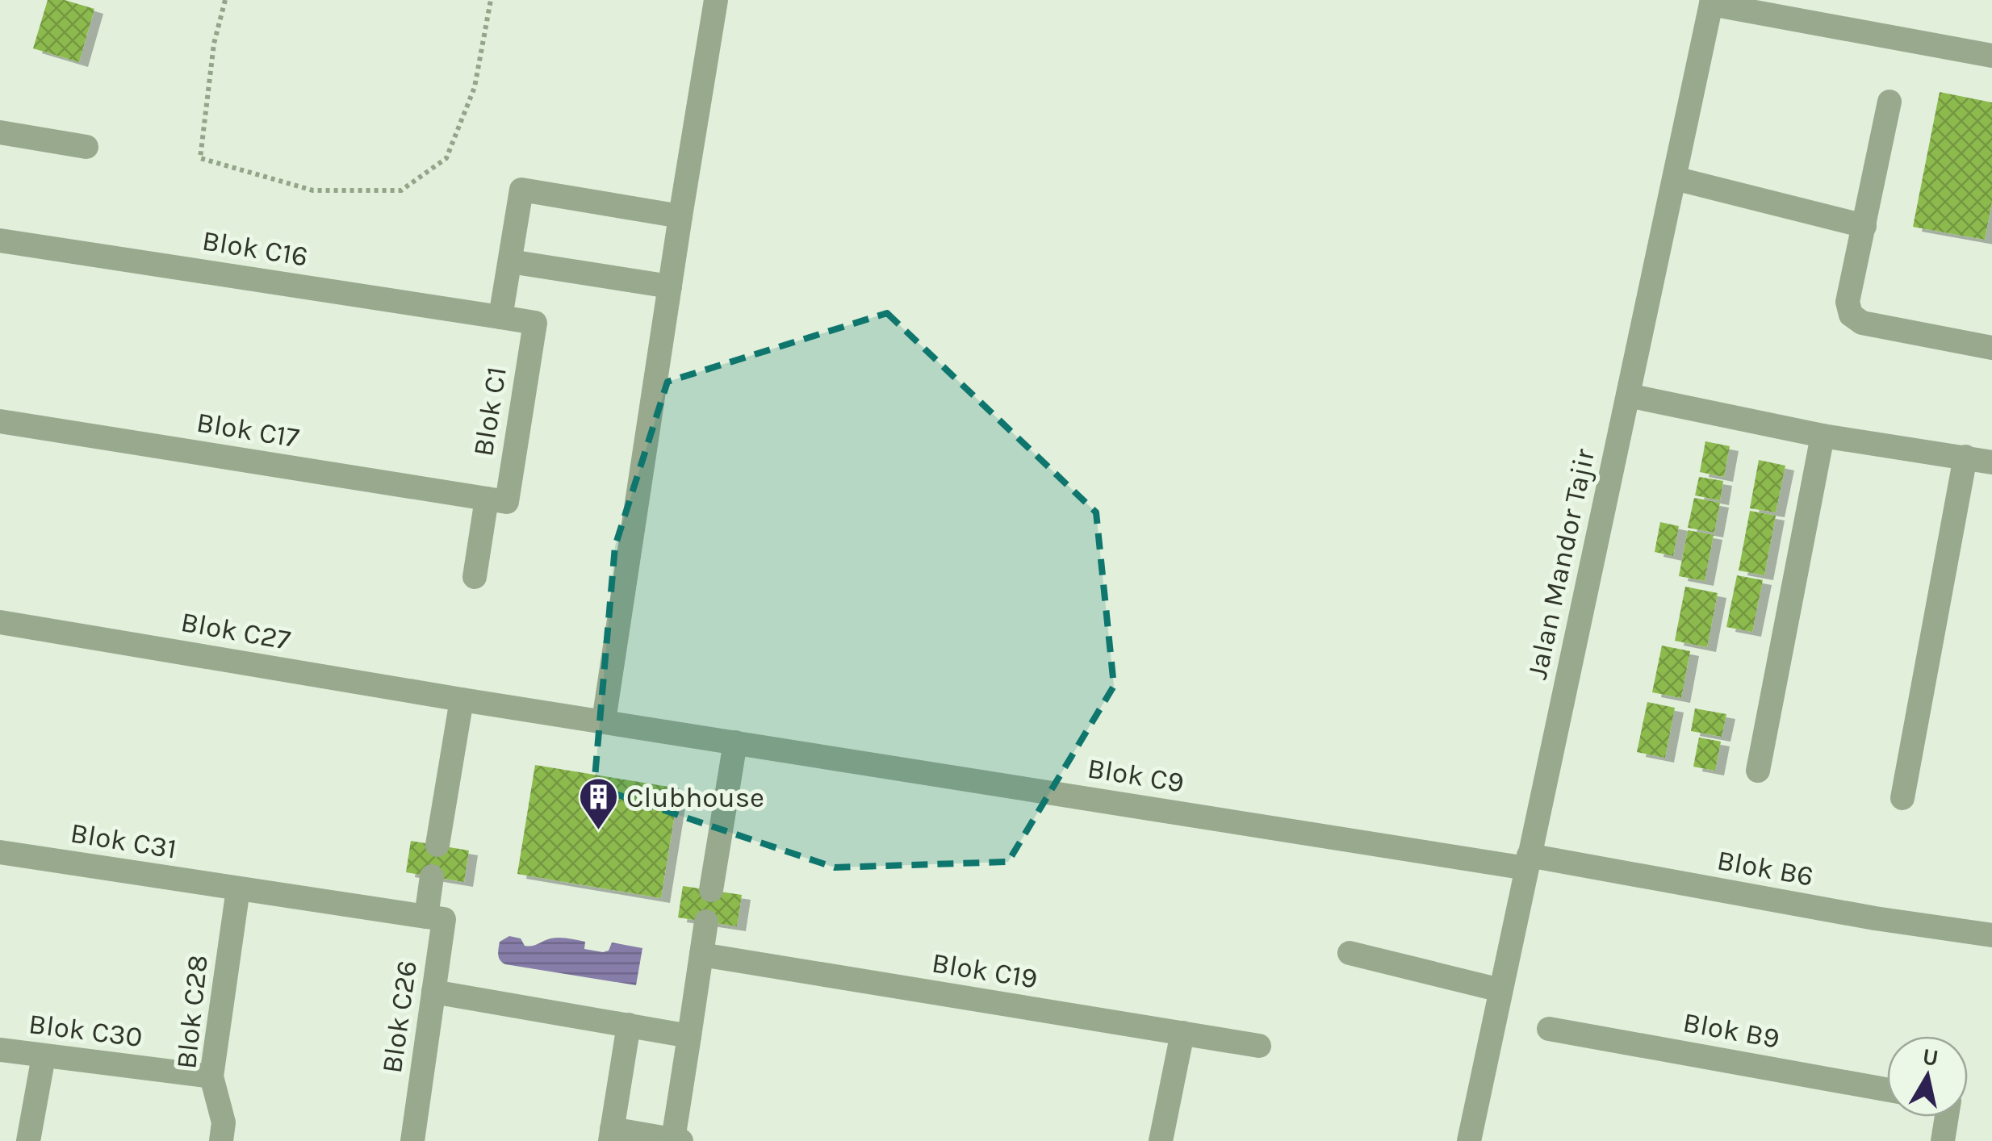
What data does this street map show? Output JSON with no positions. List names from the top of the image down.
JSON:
{
  "streets": {
    "street": [
      "Blok C16",
      "Blok C1",
      "Blok C17",
      "Jalan Mandor Tajir",
      "Blok C27",
      "Blok C9",
      "Blok C31",
      "Blok B6",
      "Blok C19",
      "Blok C28",
      "Blok C26",
      "Blok C30",
      "Blok B9"
    ]
  },
  "crossings": [
    ["Blok C16", "Blok C1"],
    ["Blok C1", "Blok C17"],
    ["Jalan Mandor Tajir", "Blok C9"],
    ["Jalan Mandor Tajir", "Blok B6"],
    ["Blok C27", "Blok C9"],
    ["Blok C9", "Blok B6"],
    ["Blok C31", "Blok C28"],
    ["Blok C31", "Blok C26"],
    ["Blok C28", "Blok C30"]
  ],
  "places": {
    "building": ["Clubhouse"]
  },
  "north": "top"
}
